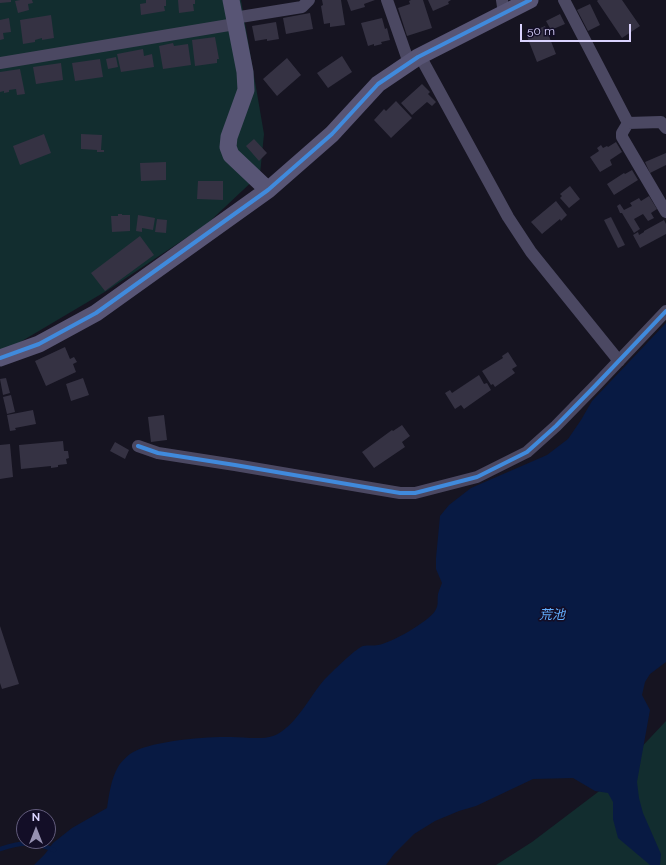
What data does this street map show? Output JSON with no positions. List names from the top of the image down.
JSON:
{
  "water": ["荒池"],
  "scale_bar": "50 m",
  "north": "top"
}
